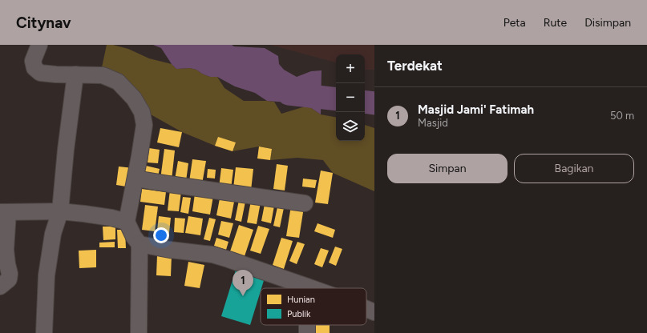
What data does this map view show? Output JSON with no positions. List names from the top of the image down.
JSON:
{
  "legend": ["Hunian", "Publik"],
  "page": {
    "header": "Citynav",
    "nav": ["Peta", "Rute", "Disimpan"],
    "heading": "Terdekat",
    "map_buttons": ["+", "−"],
    "list": [
      {
        "mark": "1",
        "name": "Masjid Jami' Fatimah",
        "note": "Masjid",
        "value": "50 m"
      }
    ],
    "buttons": ["Simpan", "Bagikan"],
    "pins": "1"
  }
}
